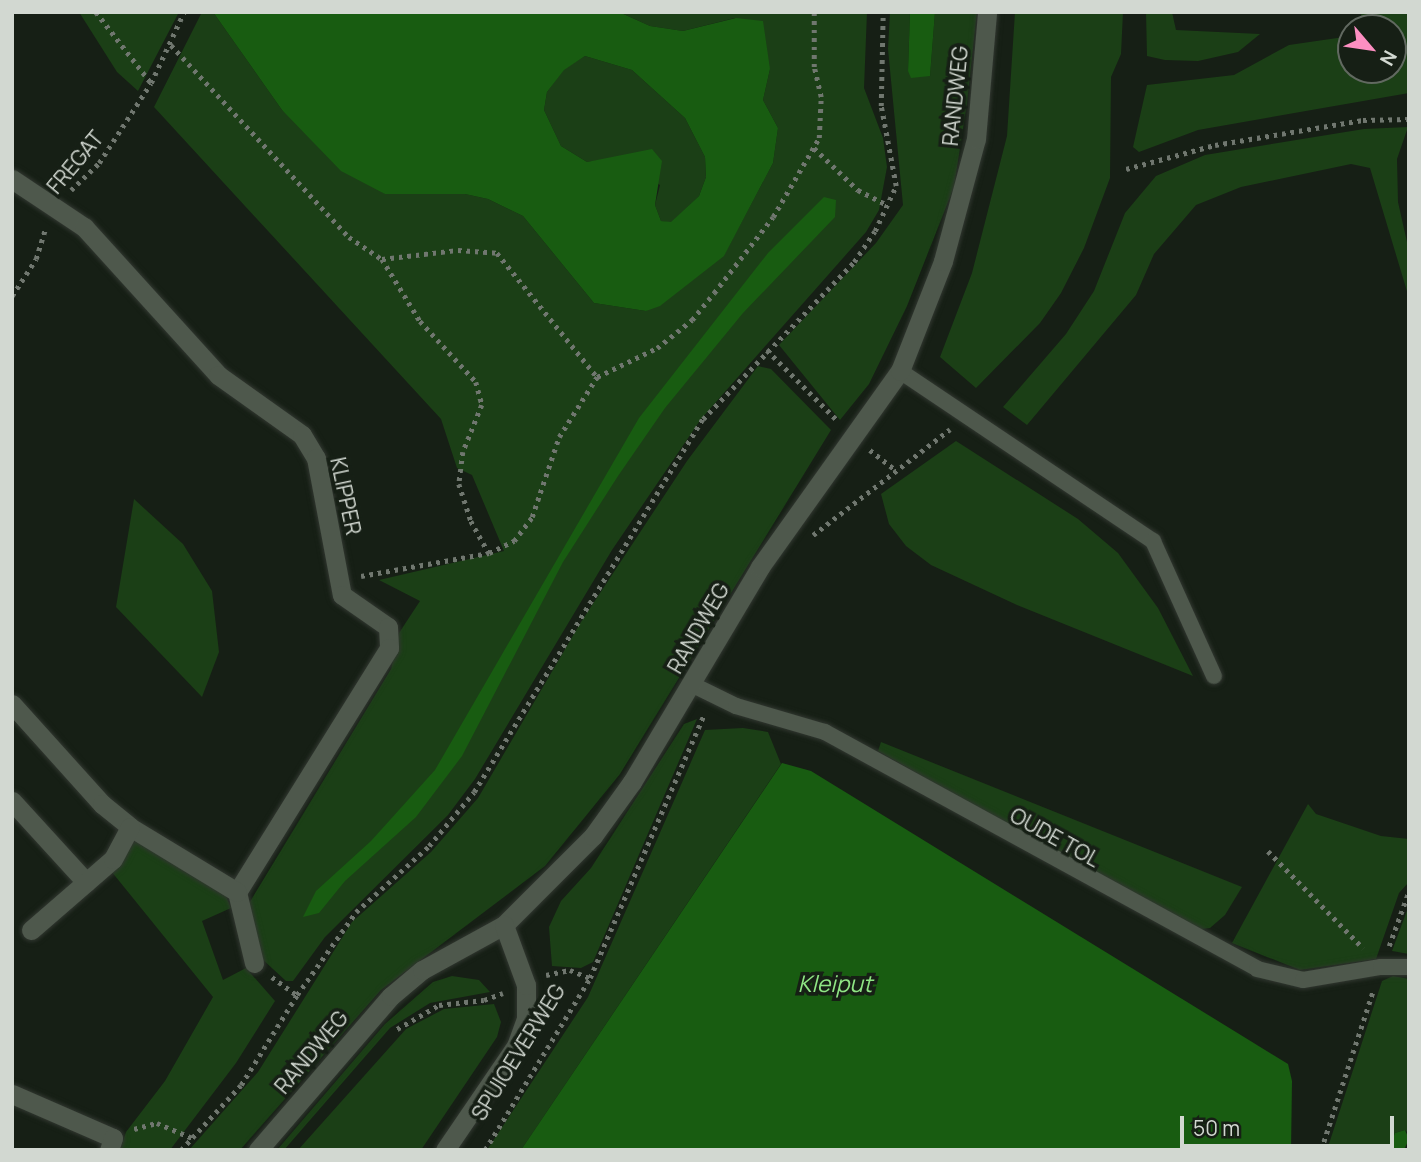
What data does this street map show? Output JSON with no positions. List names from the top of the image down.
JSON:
{
  "streets": {
    "street": ["RANDWEG", "KLIPPER", "SPUIOEVERWEG"],
    "lane": ["OUDE TOL"],
    "path": ["FREGAT"]
  },
  "crossings": [
    ["RANDWEG", "OUDE TOL"],
    ["RANDWEG", "SPUIOEVERWEG"],
    ["FREGAT", "KLIPPER"]
  ],
  "water": ["Kleiput"],
  "scale_bar": "50 m",
  "north": "bottom right"
}
